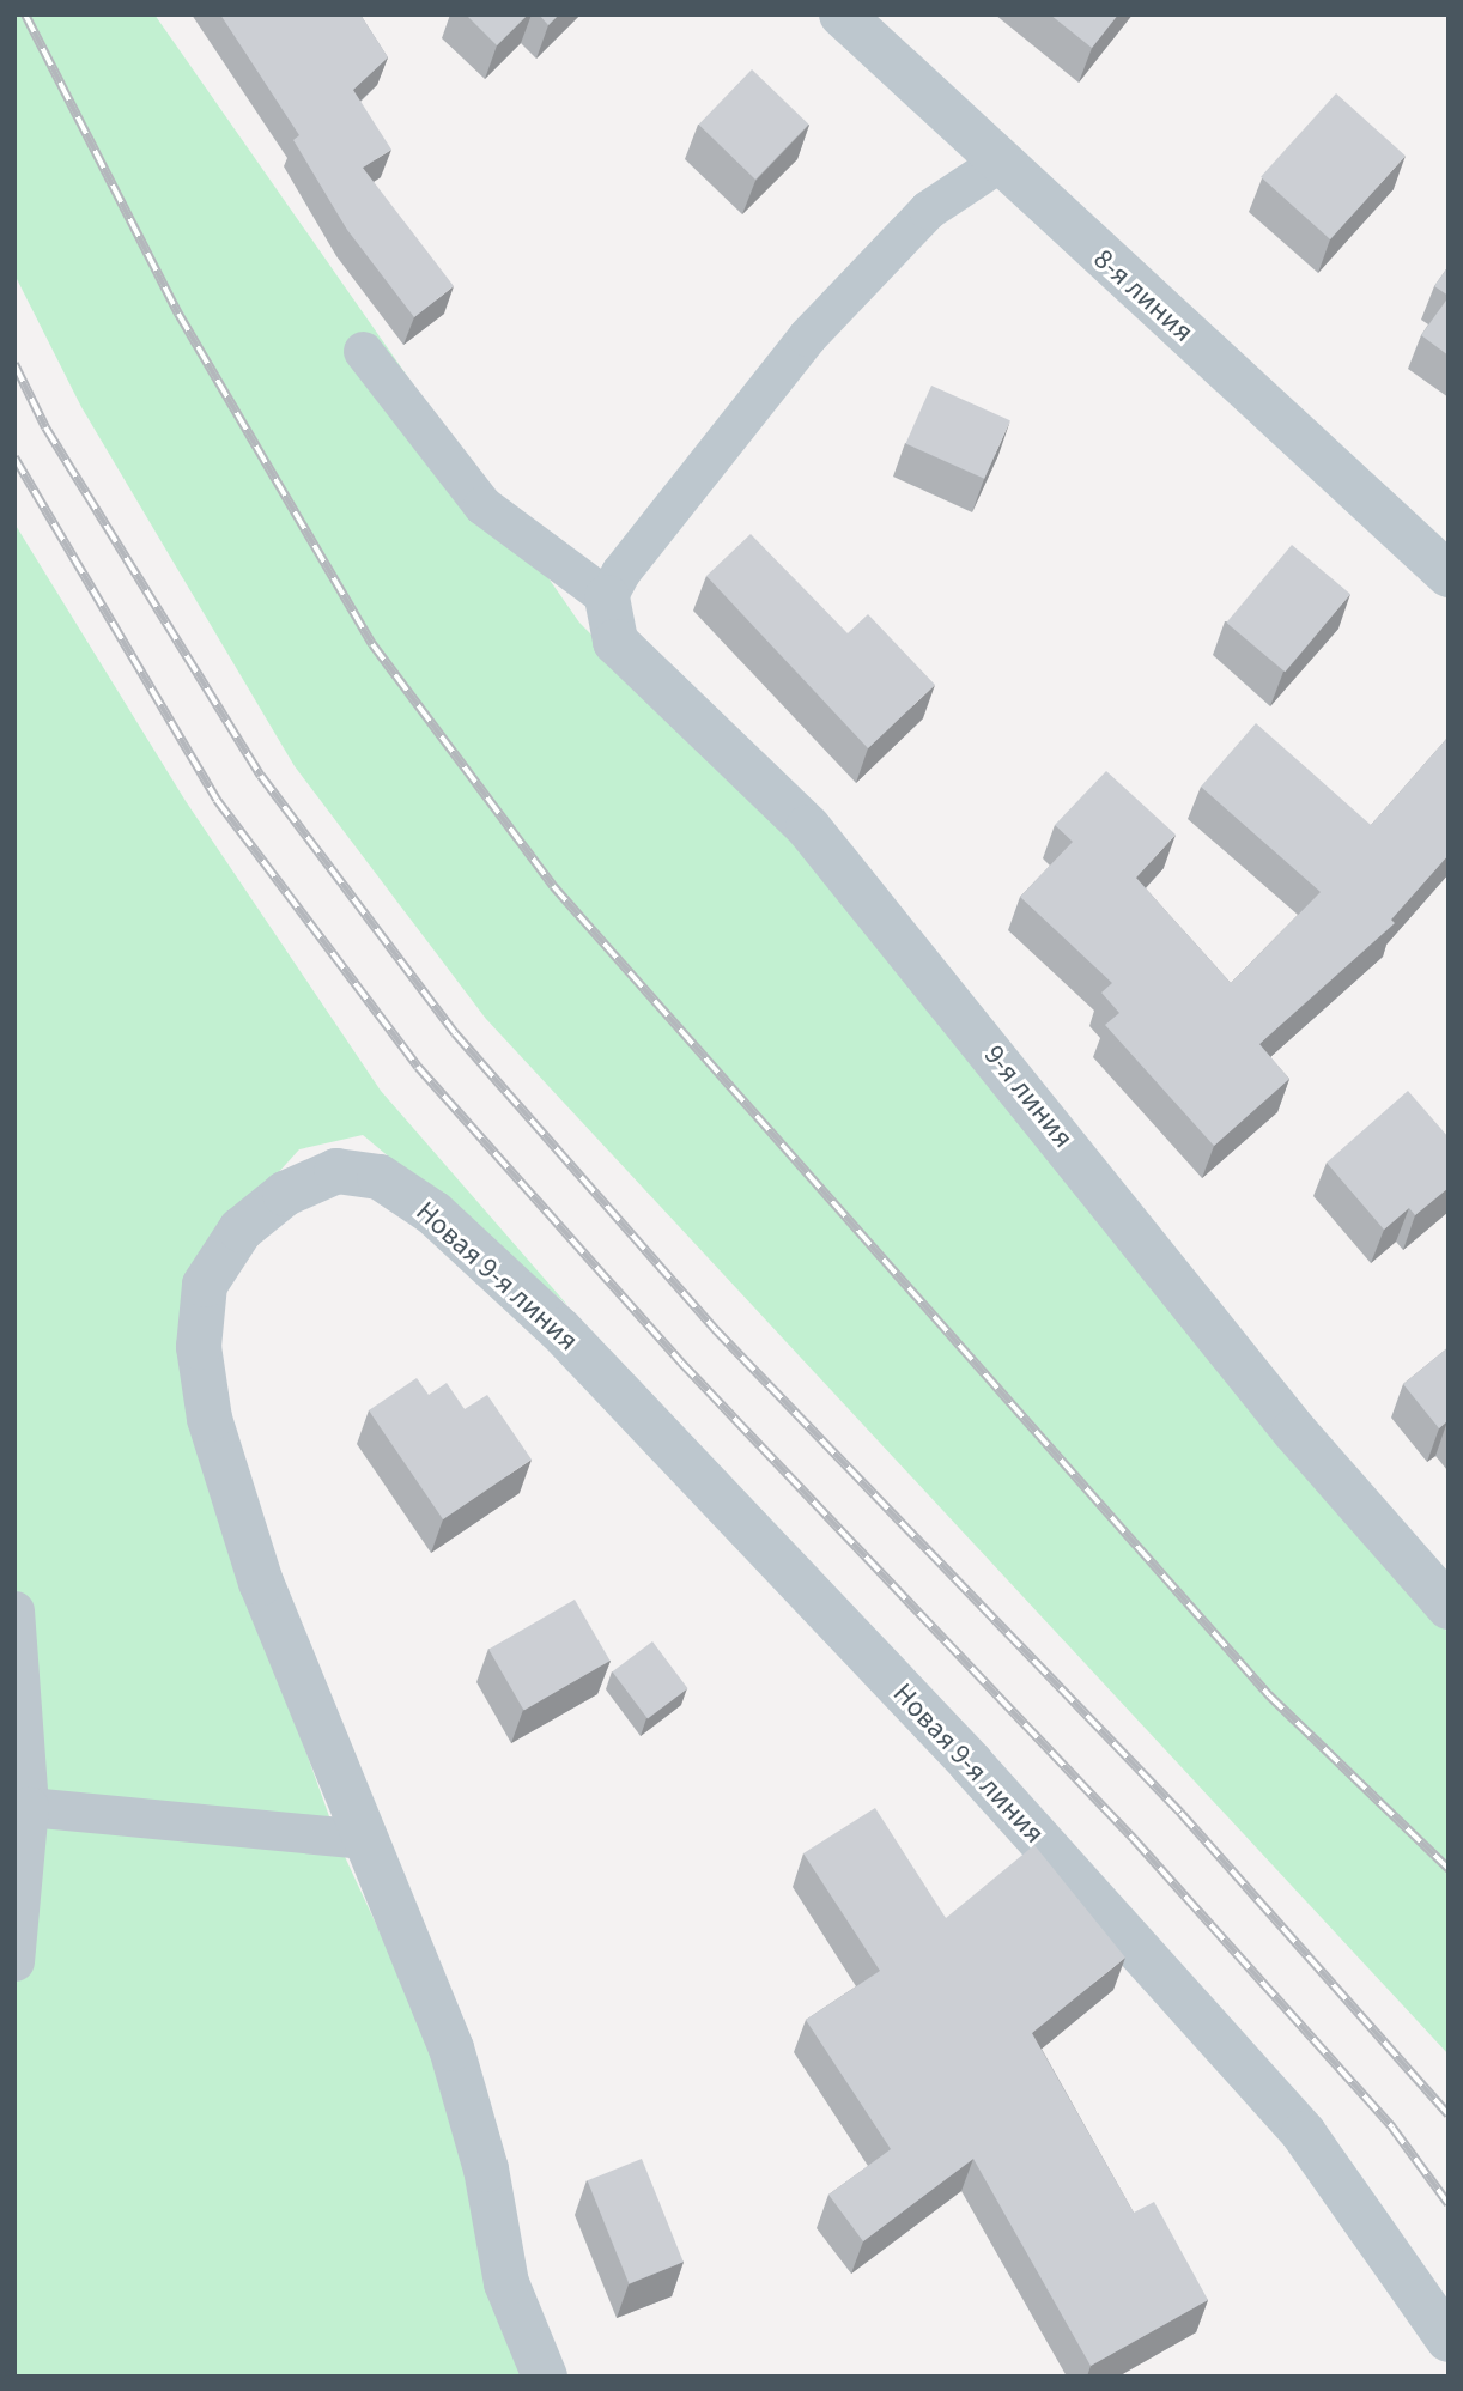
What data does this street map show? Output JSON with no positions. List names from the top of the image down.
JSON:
{
  "streets": {
    "street": ["8-я линия", "9-я линия", "Новая 9-я линия"]
  }
}
